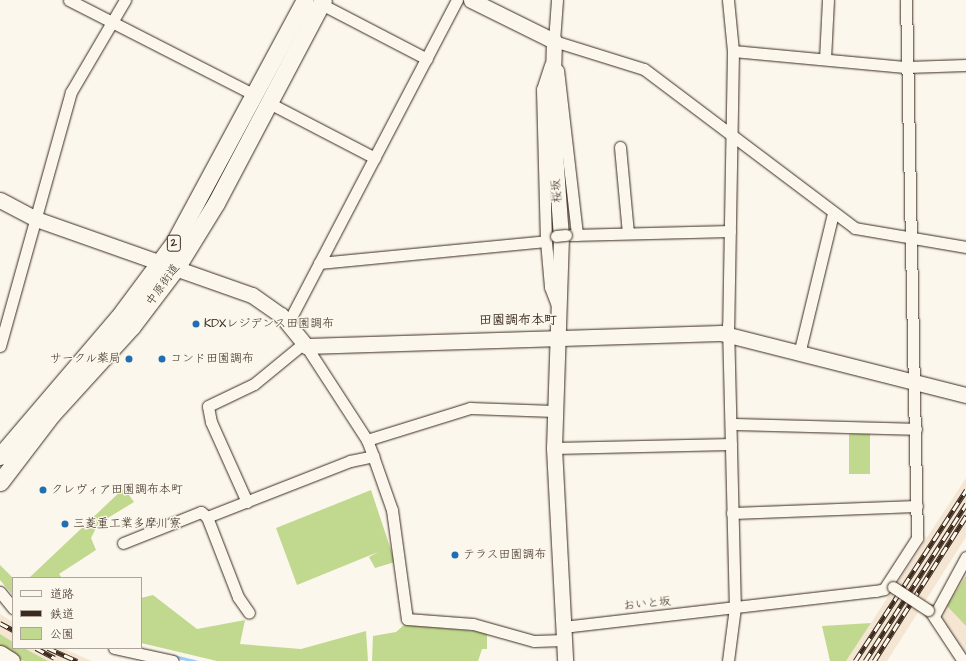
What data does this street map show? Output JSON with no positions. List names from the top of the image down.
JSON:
{
  "streets": {
    "main road": ["2", "中原街道"],
    "street": ["桜坂", "おいと坂"]
  },
  "crossings": [
    ["桜坂", "おいと坂"]
  ],
  "districts": ["田園調布本町"],
  "places": [
    "KDXレジデンス田園調布",
    "サークル薬局",
    "コンド田園調布",
    "クレヴィア田園調布本町",
    "三菱重工業多摩川寮",
    "テラス田園調布"
  ],
  "legend": ["道路", "鉄道", "公園"]
}
